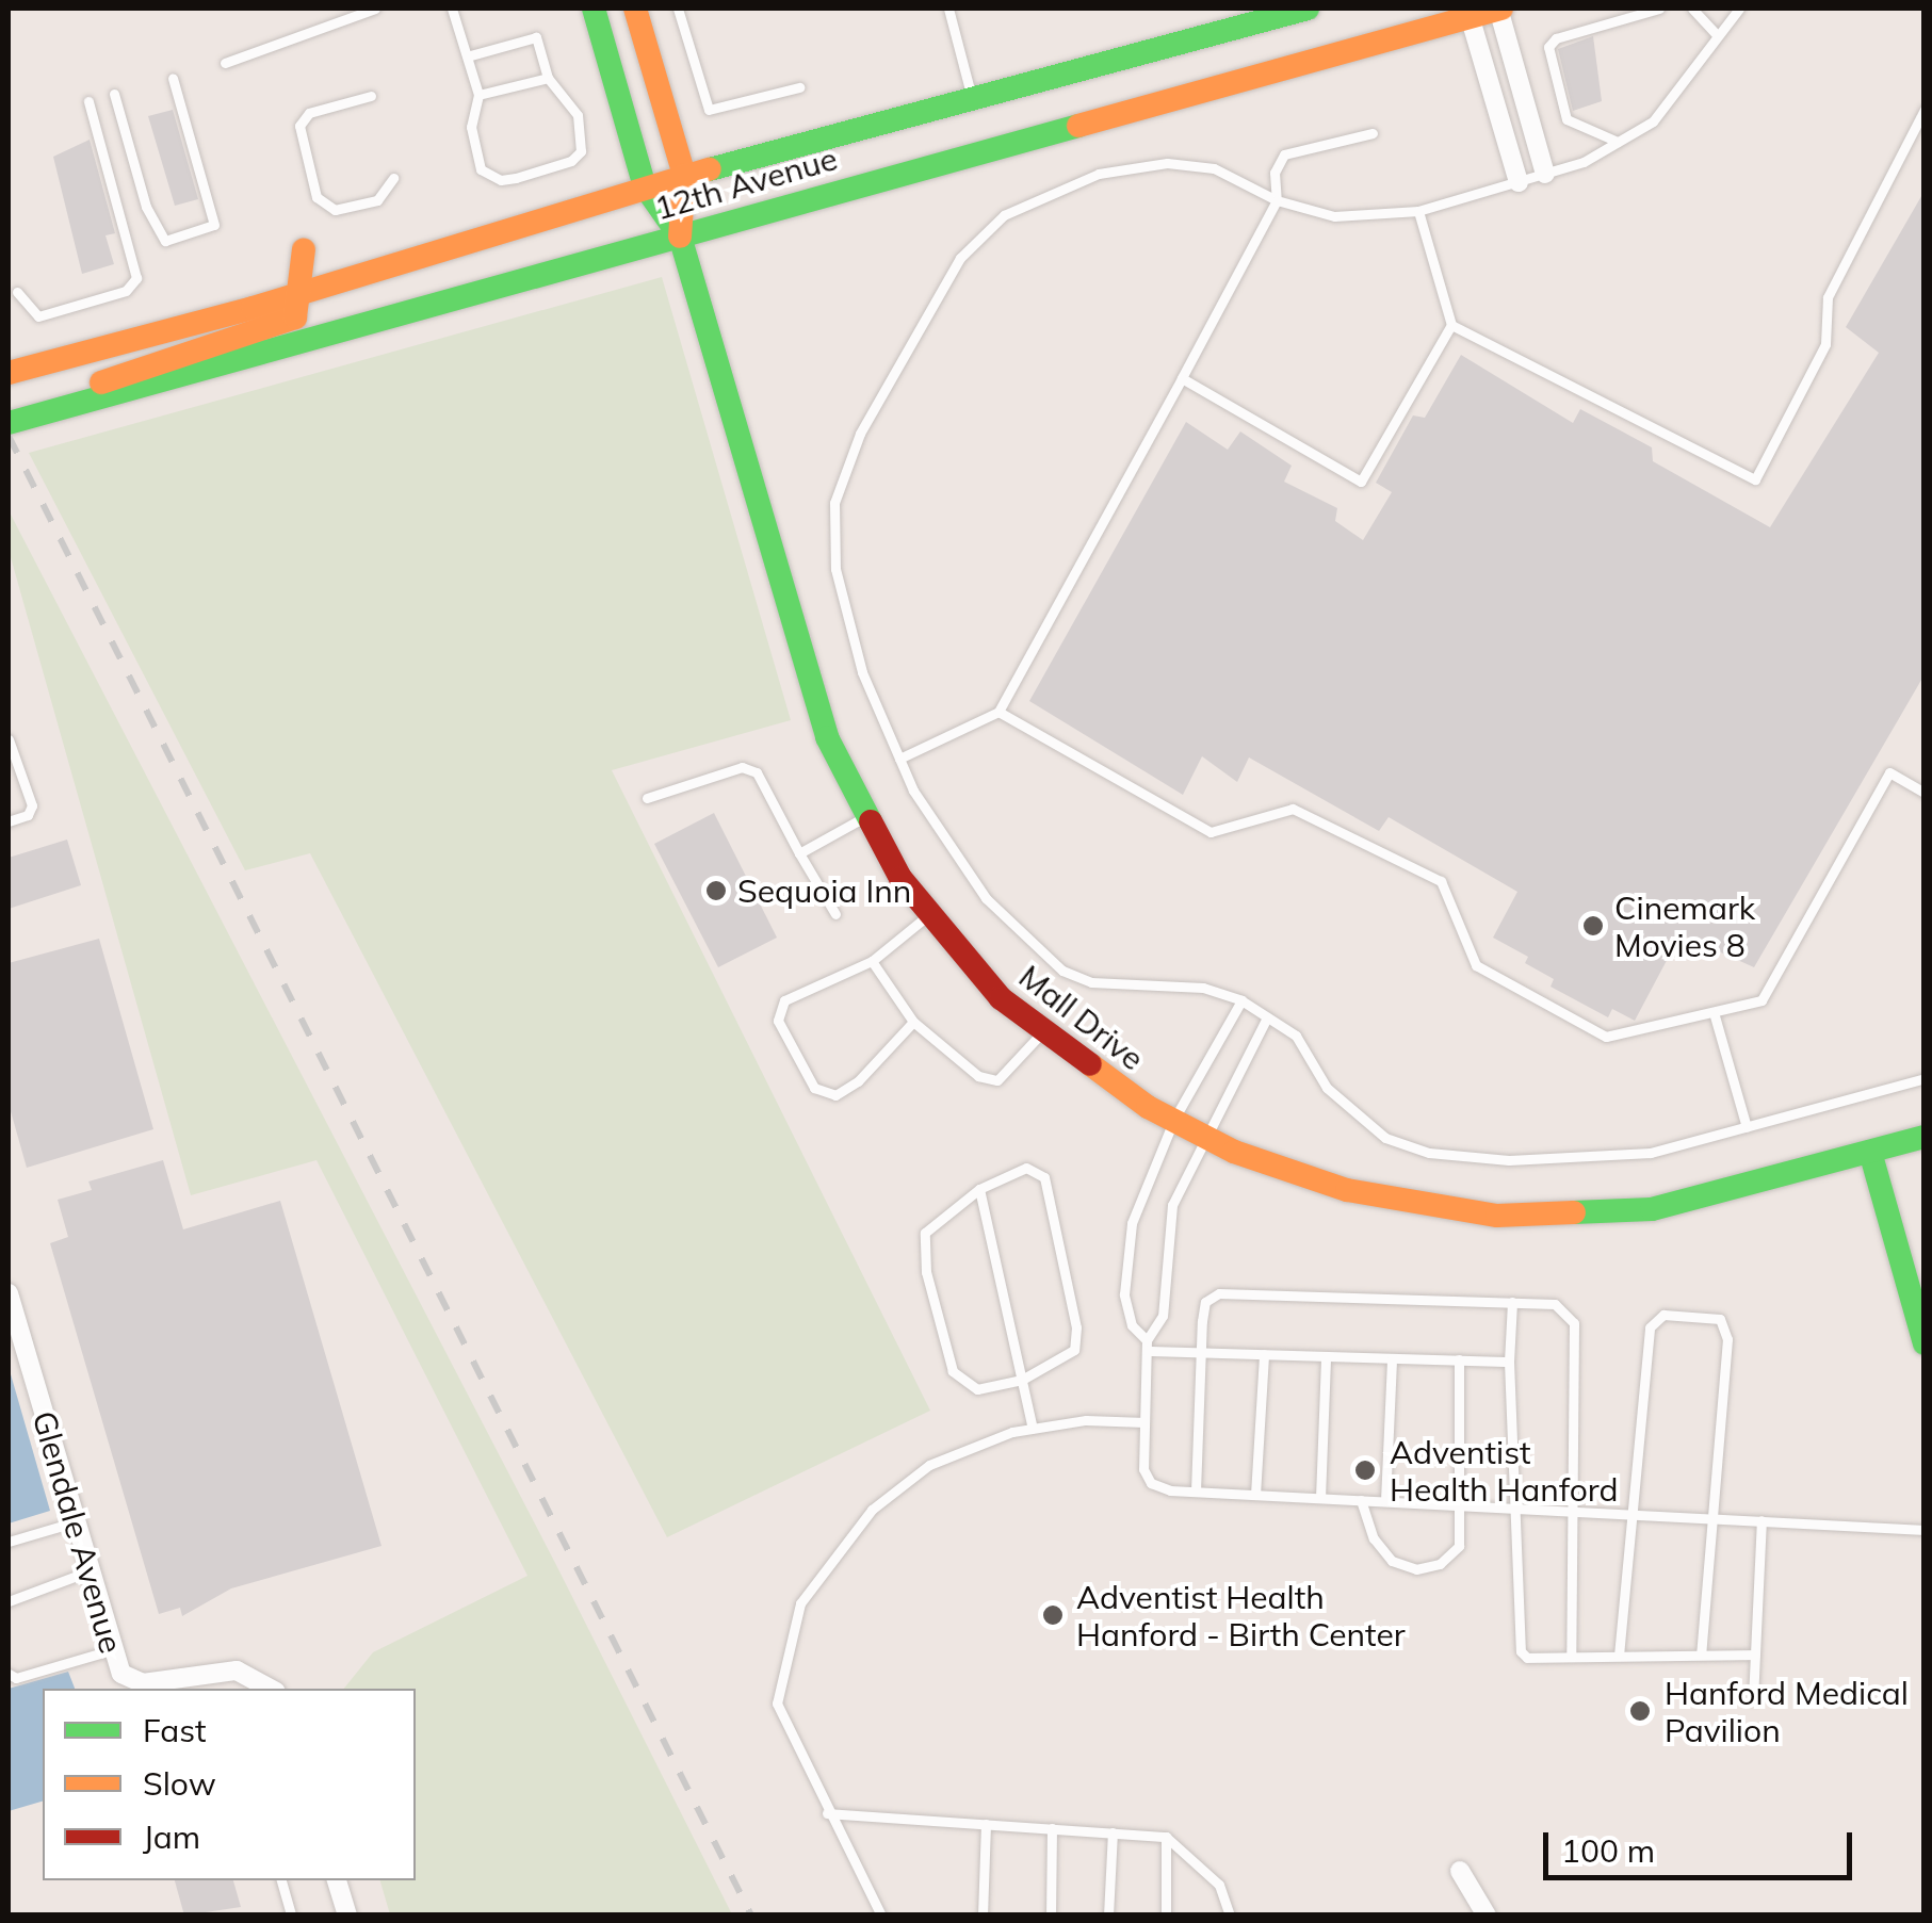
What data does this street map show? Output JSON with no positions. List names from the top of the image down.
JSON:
{
  "streets": {
    "main road": ["12th Avenue", "Mall Drive"],
    "street": ["Glendale Avenue"]
  },
  "crossings": [
    ["12th Avenue", "Mall Drive"]
  ],
  "places": [
    "Sequoia Inn",
    "Cinemark Movies 8",
    "Adventist Health Hanford",
    "Adventist Health Hanford - Birth Center",
    "Hanford Medical Pavilion"
  ],
  "legend": ["Fast", "Slow", "Jam"],
  "scale_bar": "100 m"
}
